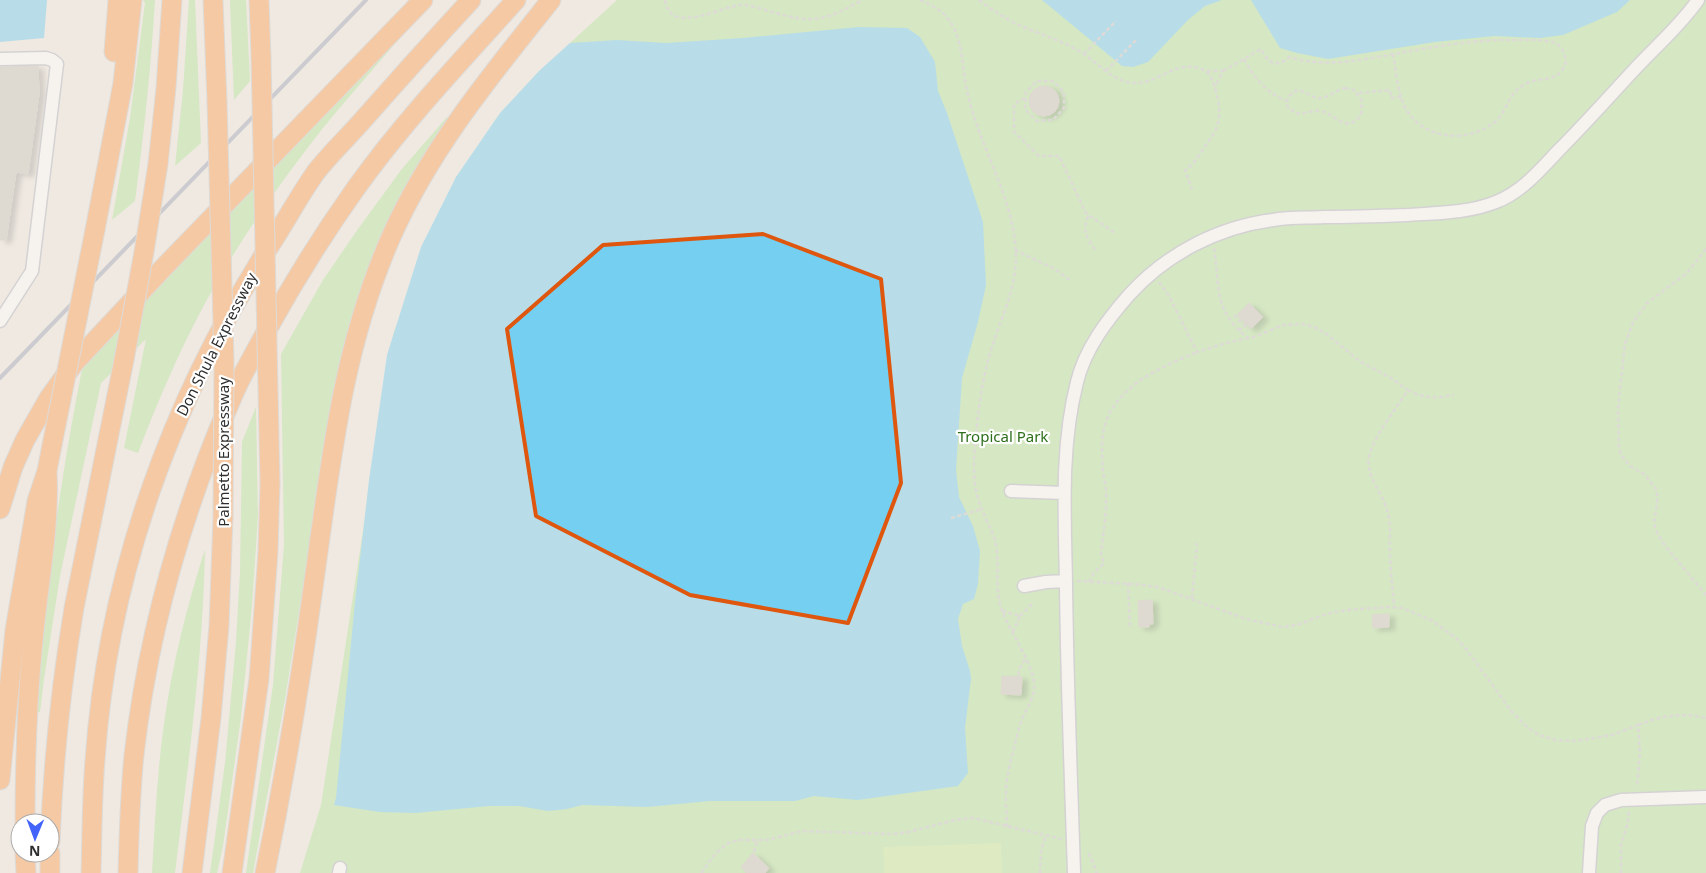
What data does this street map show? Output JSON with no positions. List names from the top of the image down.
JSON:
{
  "streets": {
    "highway": ["Don Shula Expressway", "Palmetto Expressway"]
  },
  "parks": ["Tropical Park"],
  "north": "bottom"
}
